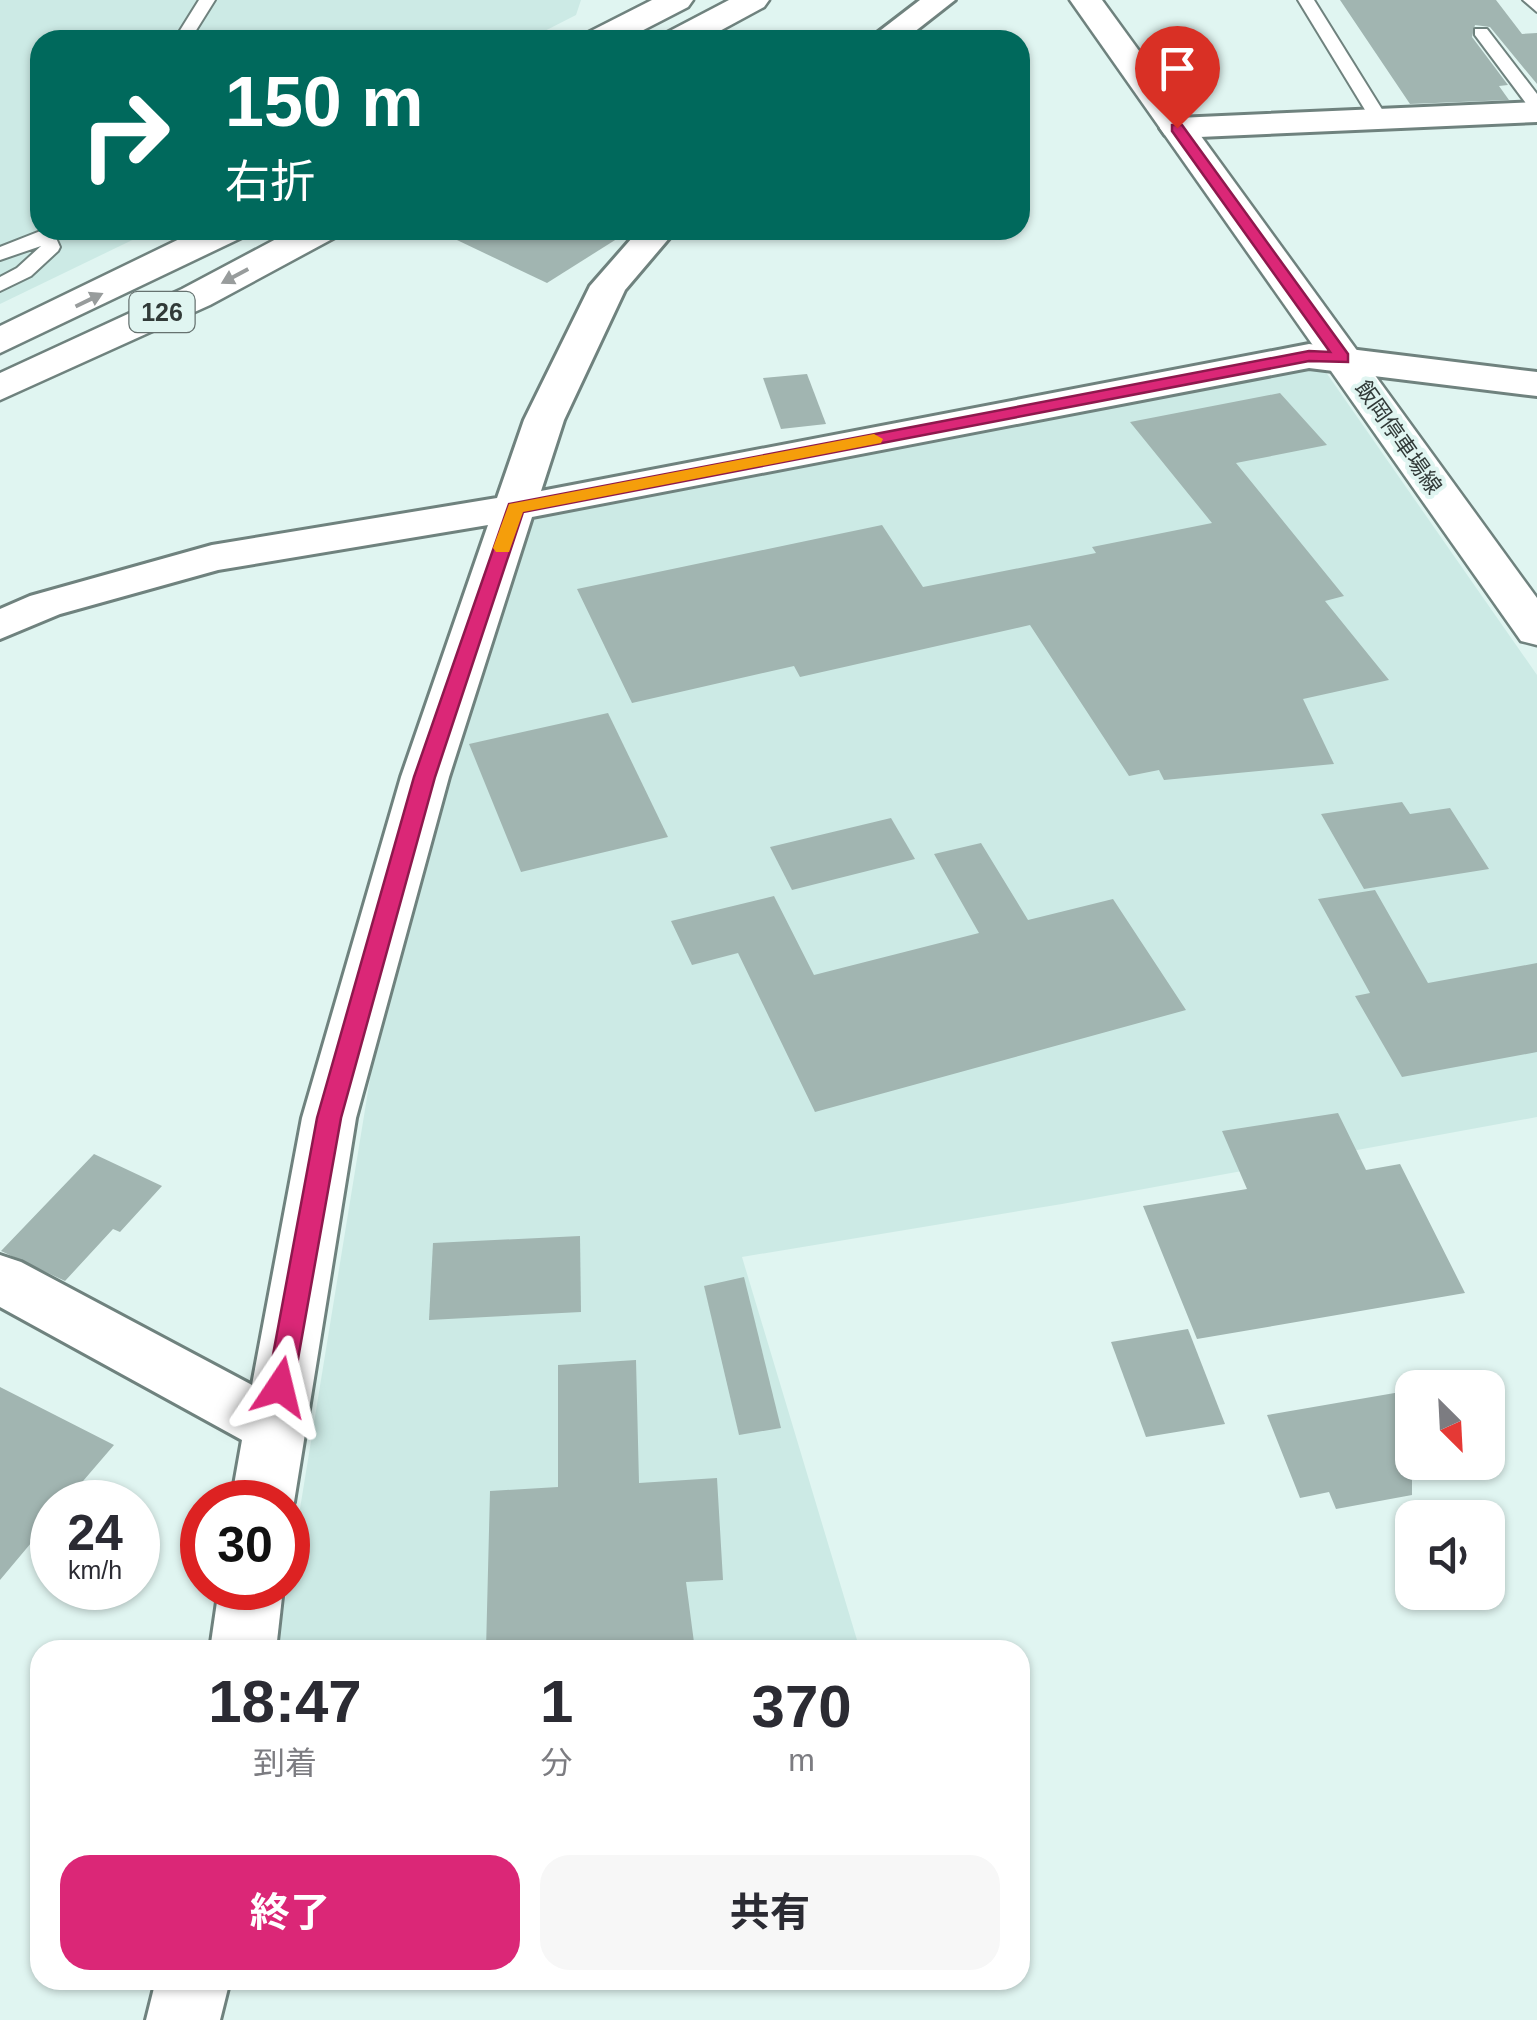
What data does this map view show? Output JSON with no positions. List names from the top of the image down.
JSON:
{
  "streets": {
    "main road": ["126", "飯岡停車場線"]
  },
  "north": "bottom right",
  "page": {
    "turn": ["150 m", "右折"],
    "speed": "24 km/h",
    "limit": "30",
    "eta": [
      "18:47",
      "到着",
      "1",
      "分",
      "370",
      "m"
    ],
    "buttons": ["終了", "共有"]
  }
}
